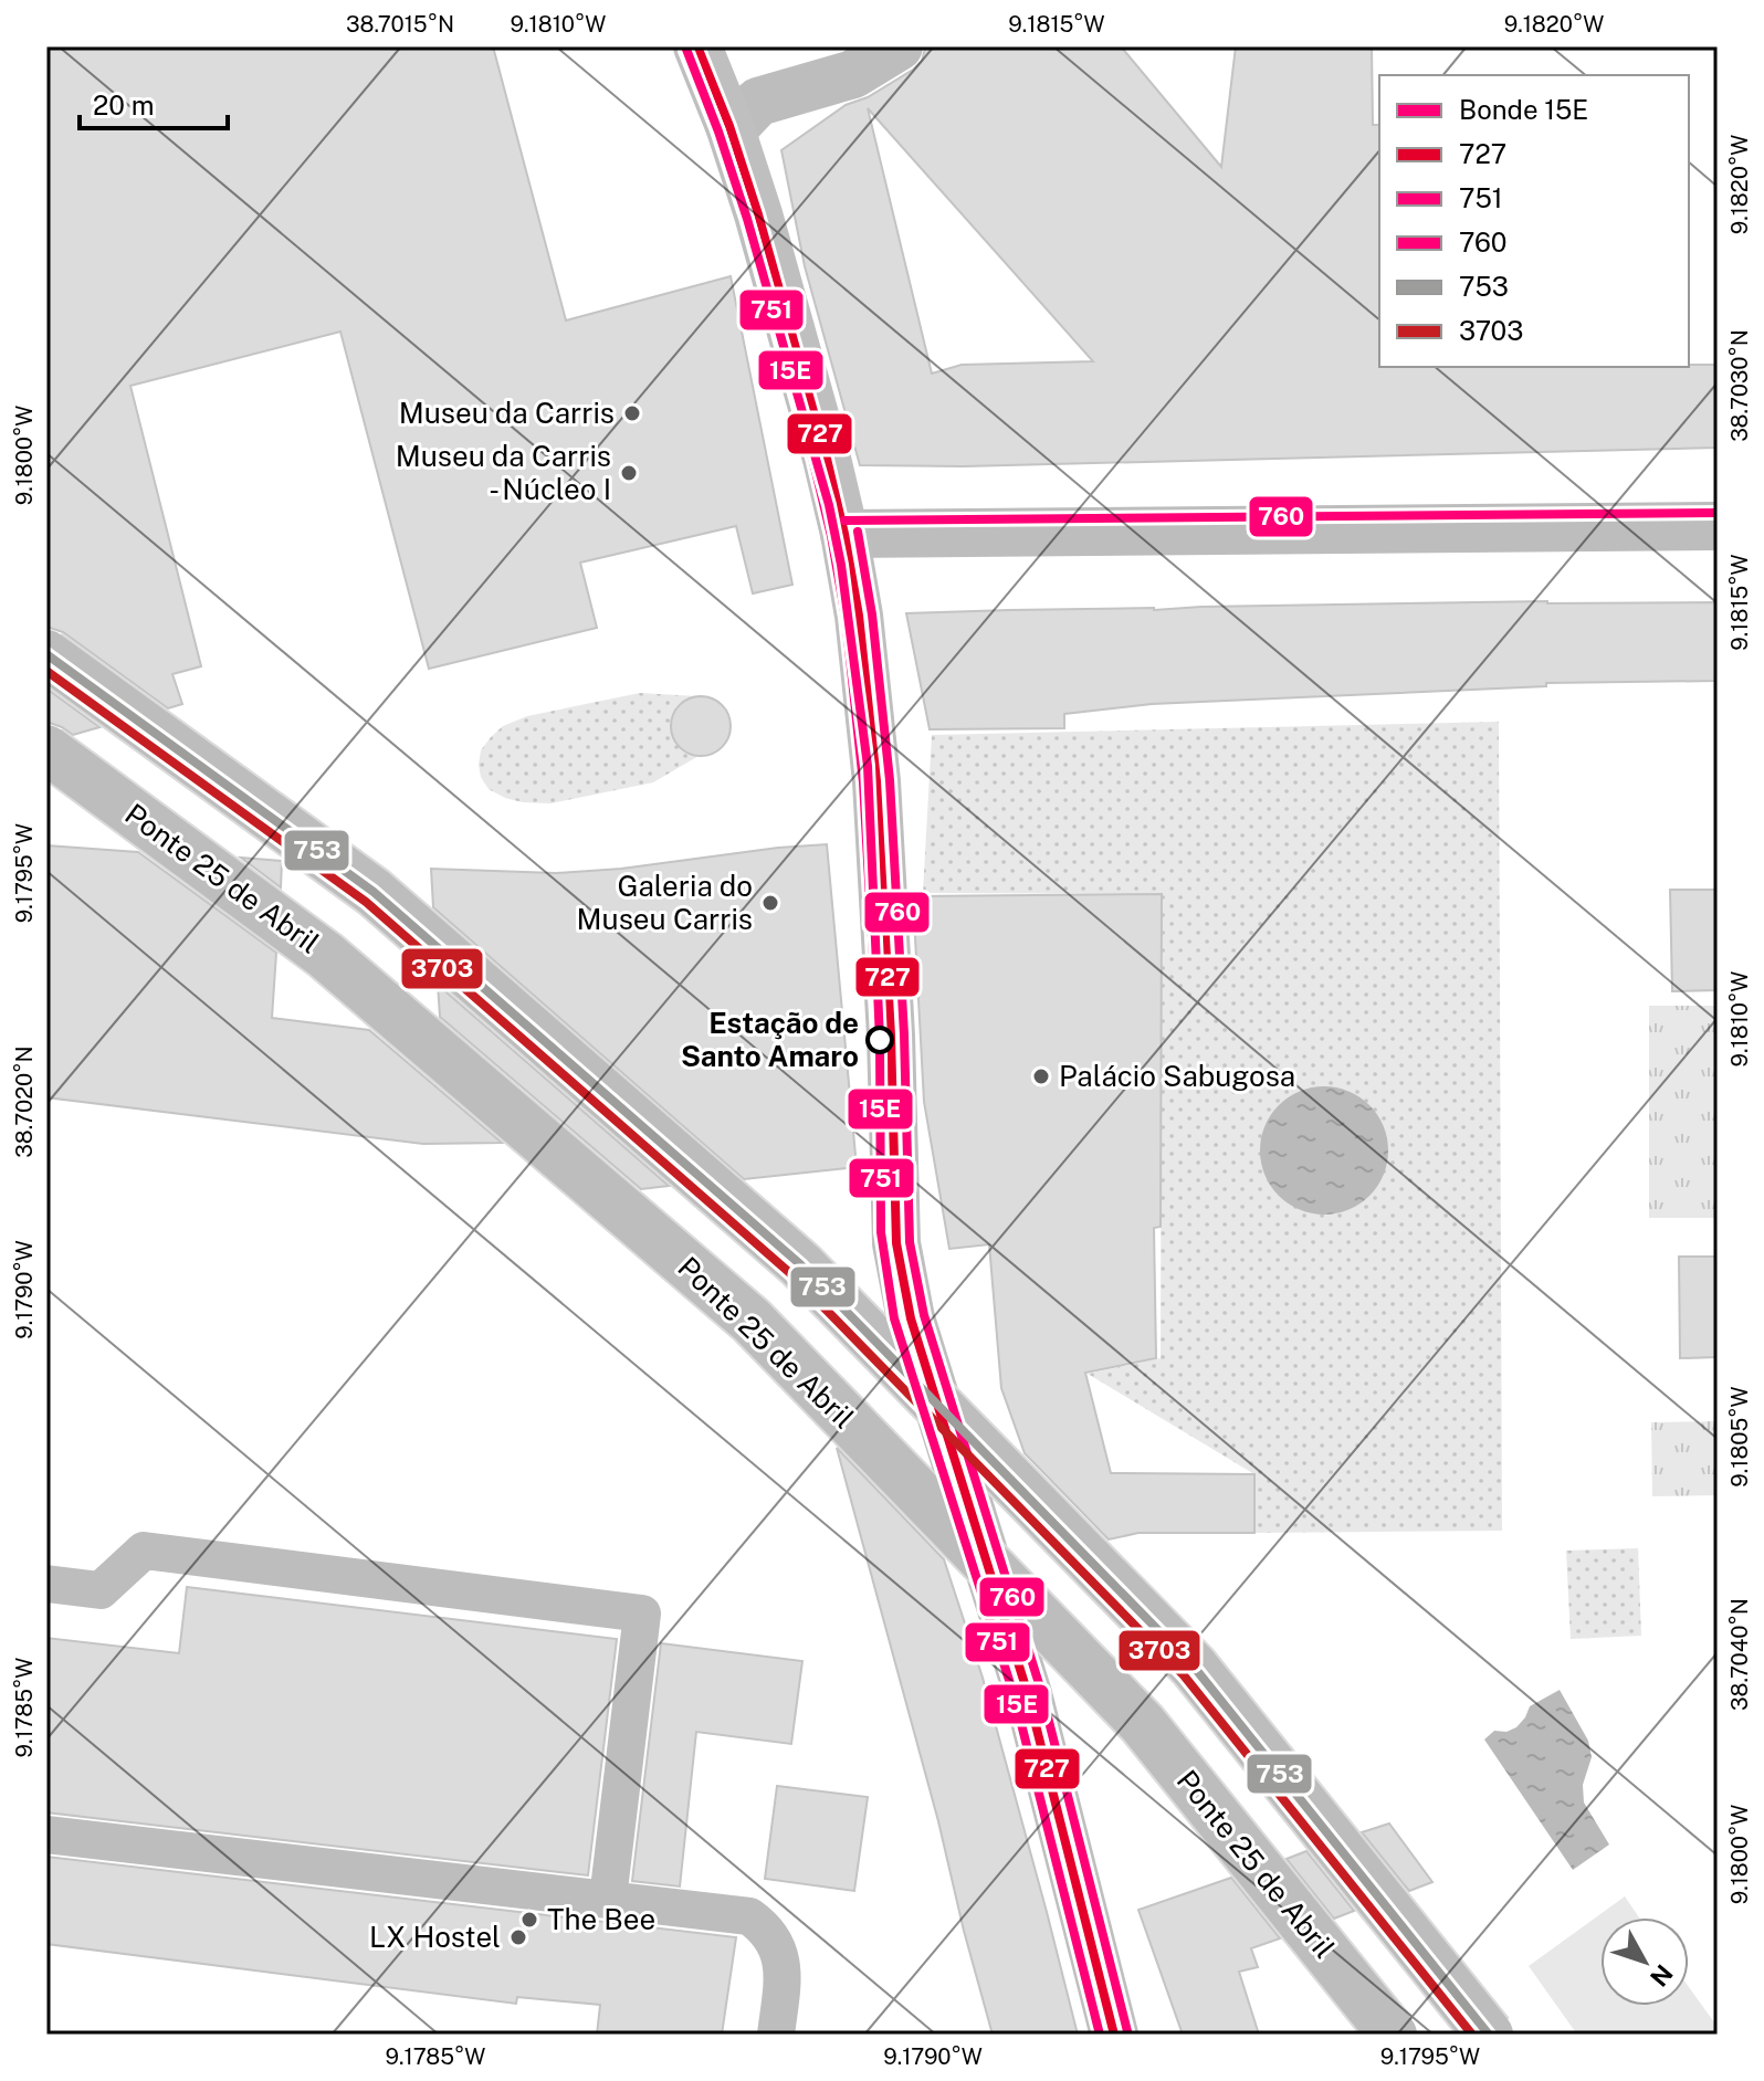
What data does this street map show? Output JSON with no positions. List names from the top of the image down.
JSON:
{
  "streets": {
    "main road": ["Ponte 25 de Abril"]
  },
  "places": [
    "Museu da Carris",
    "Museu da Carris - Núcleo I",
    "Galeria do Museu Carris",
    "Estação de Santo Amaro",
    "Palácio Sabugosa",
    "The Bee",
    "LX Hostel"
  ],
  "lines": [
    "tram line 15E",
    "transit line 727",
    "transit line 751",
    "transit line 760",
    "transit line 753",
    "transit line 3703"
  ],
  "legend": [
    "Bonde 15E",
    "727",
    "751",
    "760",
    "753",
    "3703"
  ],
  "scale_bar": "20 m",
  "north": "bottom right",
  "coordinates": [
    "38.7015°N",
    "9.1810°W",
    "9.1815°W",
    "9.1820°W",
    "38.7030°N",
    "9.1800°W",
    "9.1795°W",
    "38.7020°N",
    "9.1790°W",
    "9.1805°W",
    "38.7040°N",
    "9.1785°W"
  ]
}
